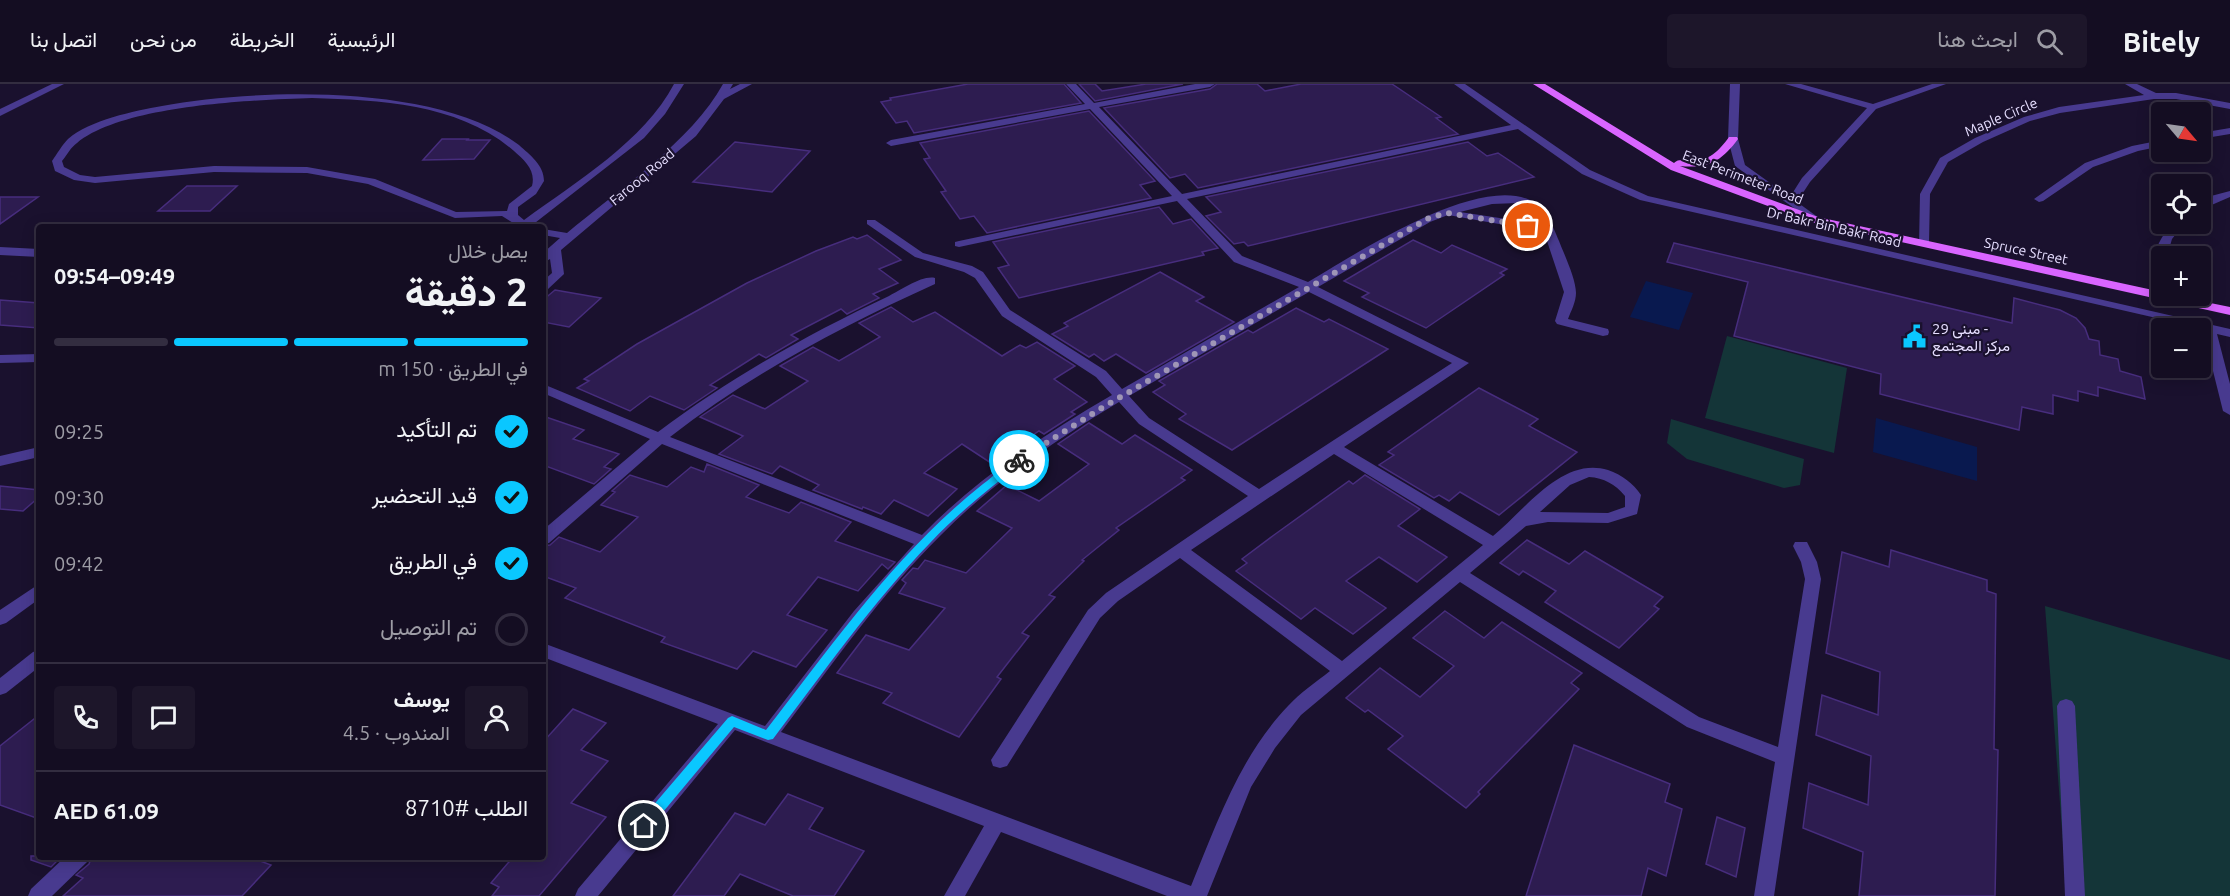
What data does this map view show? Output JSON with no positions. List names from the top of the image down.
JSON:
{
  "streets": {
    "main road": ["East Perimeter Road", "Spruce Street"],
    "street": ["Maple Circle", "Farooq Road", "Dr Bakr Bin Bakr Road"]
  },
  "crossings": [
    ["Maple Circle", "Spruce Street"],
    ["East Perimeter Road", "Spruce Street"]
  ],
  "places": {
    "public building": ["مبنى 29 - مركز المجتمع"]
  },
  "north": "bottom right",
  "page": {
    "header": "Bitely",
    "search": "ابحث هنا",
    "nav": [
      "الرئيسية",
      "الخريطة",
      "من نحن",
      "اتصل بنا"
    ],
    "map_buttons": ["+", "−"],
    "heading": ["2 دقيقة", "يصل خلال", "09:49–09:54"],
    "panel": [
      "يوسف",
      "المندوب · 4.5",
      "الطلب #8710",
      "AED 61.09"
    ],
    "bar": "في الطريق · 150 m",
    "list": [
      ["تم التأكيد", "09:25"],
      ["قيد التحضير", "09:30"],
      ["في الطريق", "09:42"],
      "تم التوصيل"
    ]
  }
}
